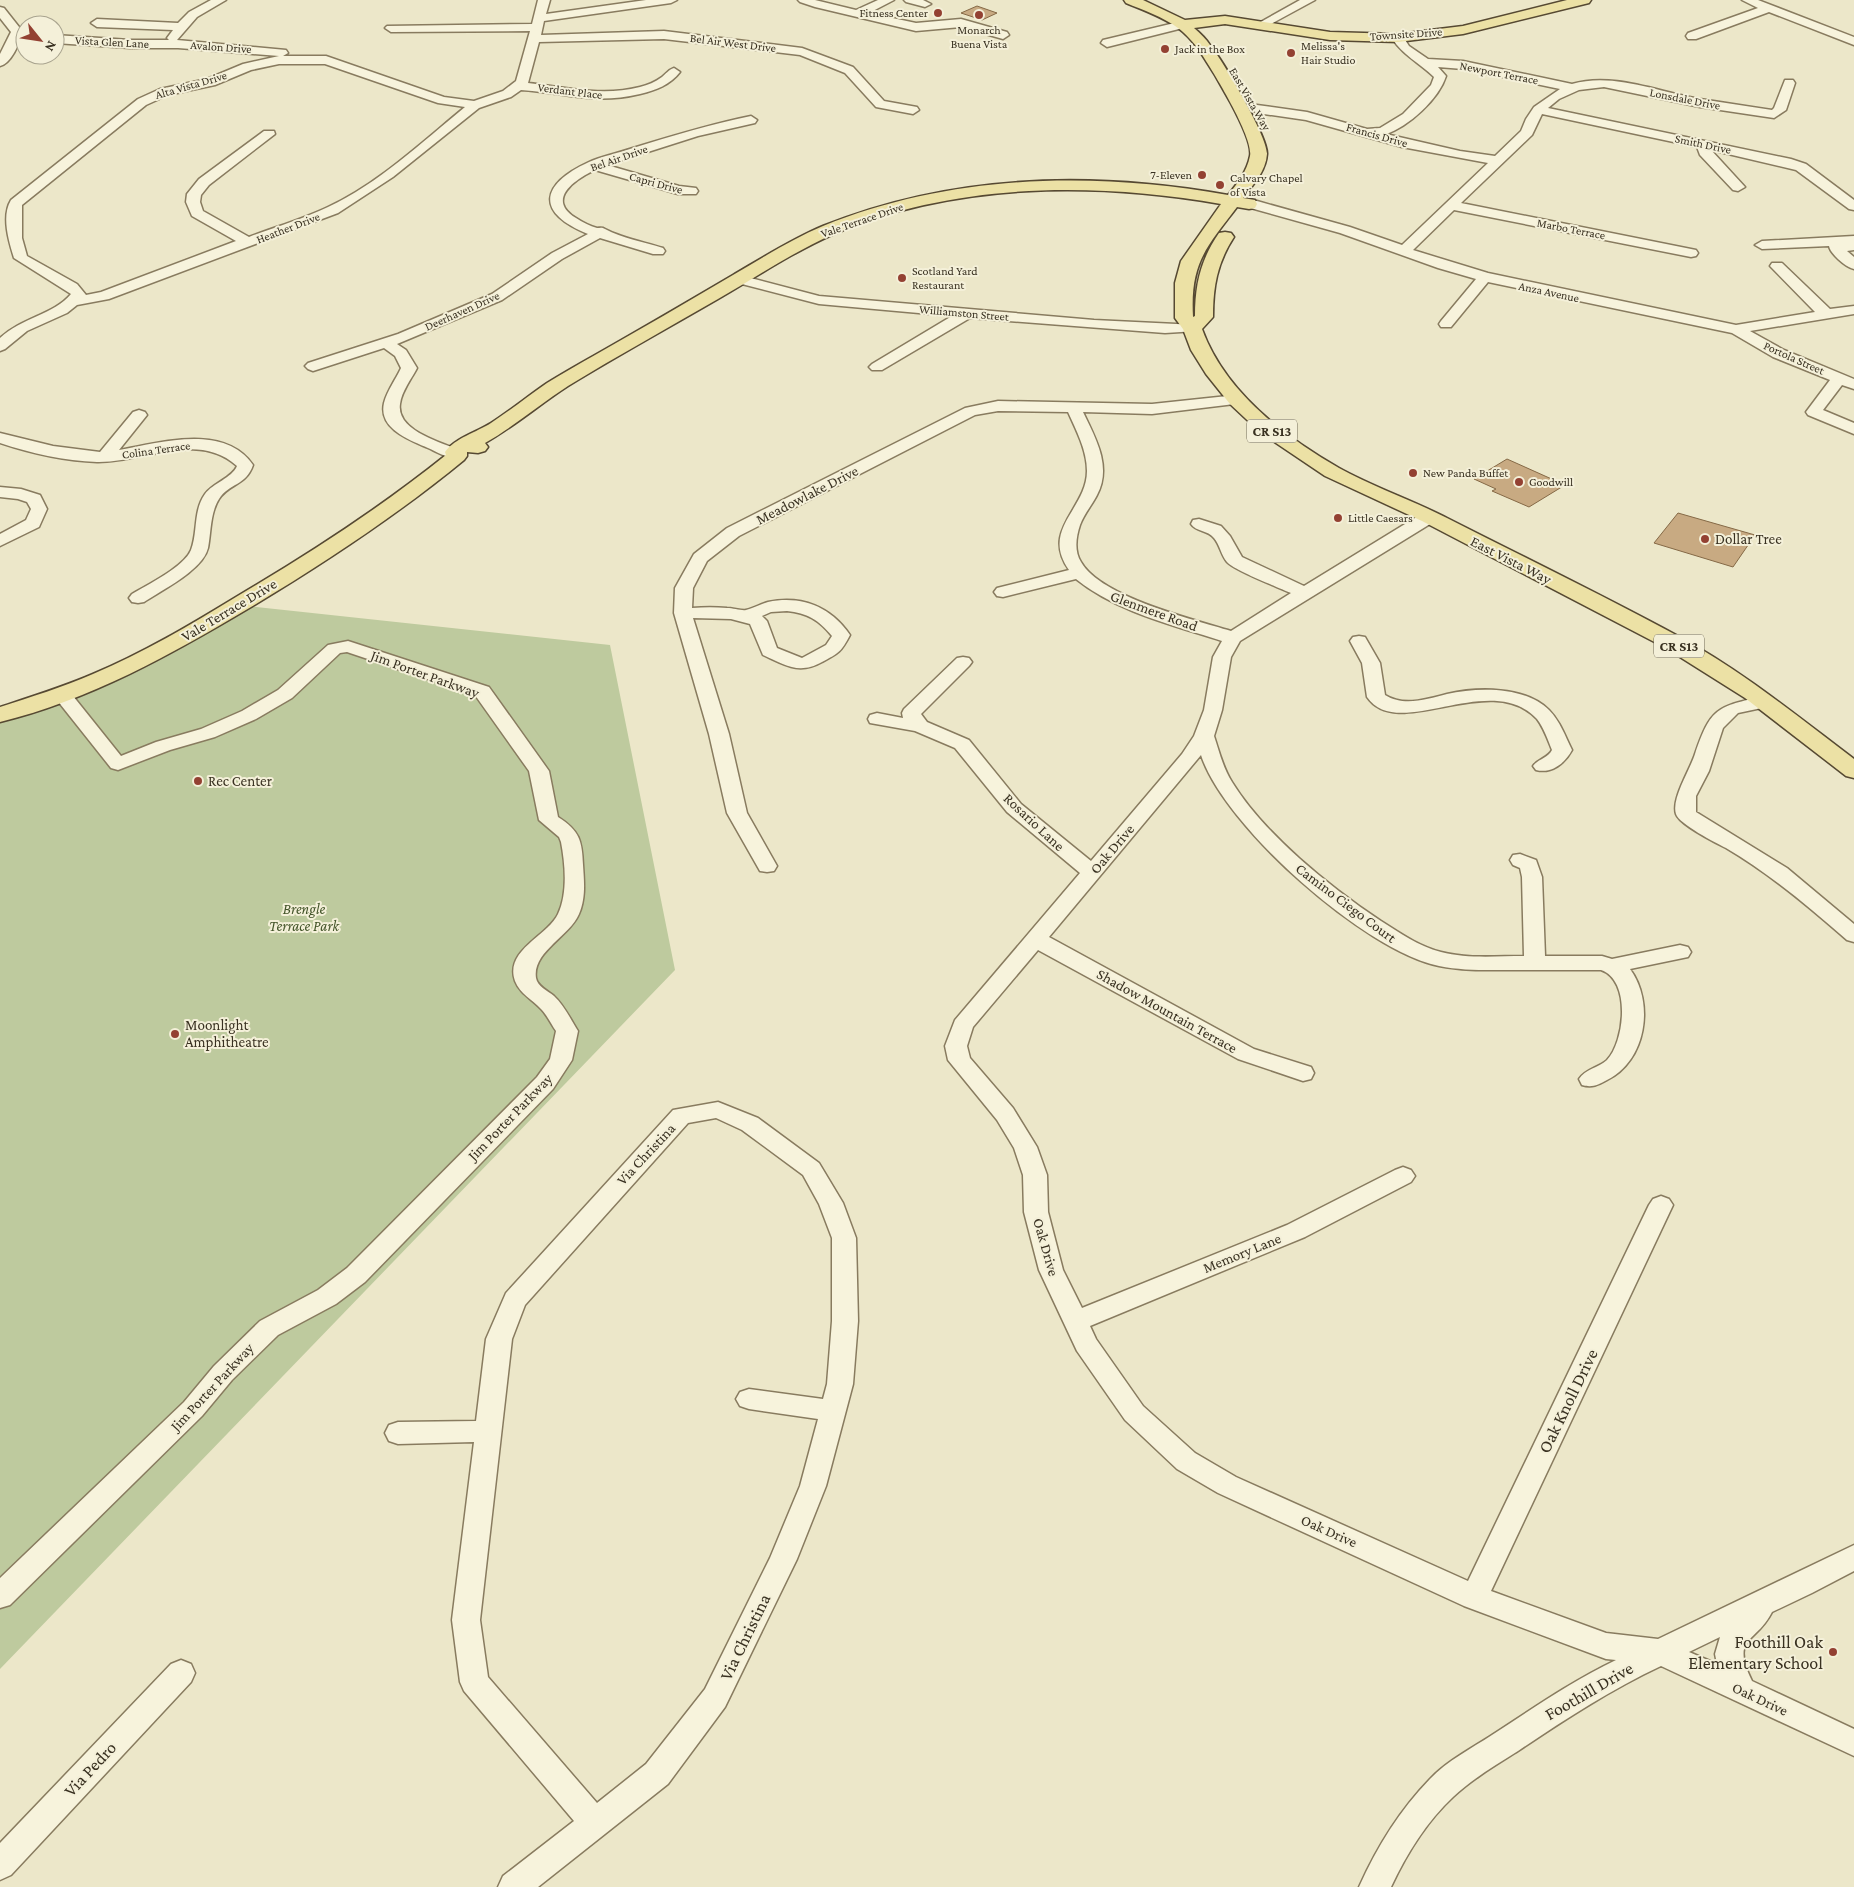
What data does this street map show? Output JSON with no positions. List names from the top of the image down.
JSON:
{
  "streets": {
    "main road": [
      "Townsite Drive",
      "East Vista Way",
      "Vale Terrace Drive",
      "CR S13"
    ],
    "street": [
      "Vista Glen Lane",
      "Bel Air West Drive",
      "Avalon Drive",
      "Newport Terrace",
      "Alta Vista Drive",
      "Verdant Place",
      "Lonsdale Drive",
      "Francis Drive",
      "Smith Drive",
      "Bel Air Drive",
      "Capri Drive",
      "Heather Drive",
      "Marbo Terrace",
      "Anza Avenue",
      "Deerhaven Drive",
      "Williamston Street",
      "Portola Street",
      "Colina Terrace",
      "Meadowlake Drive",
      "Glenmere Road",
      "Jim Porter Parkway",
      "Rosario Lane",
      "Oak Drive",
      "Camino Ciego Court",
      "Shadow Mountain Terrace",
      "Via Christina",
      "Memory Lane",
      "Oak Knoll Drive",
      "Foothill Drive",
      "Via Pedro"
    ]
  },
  "crossings": [
    ["Townsite Drive", "East Vista Way"],
    ["Vista Glen Lane", "Avalon Drive"],
    ["Avalon Drive", "Alta Vista Drive"],
    ["Newport Terrace", "Lonsdale Drive"],
    ["Alta Vista Drive", "Verdant Place"],
    ["Alta Vista Drive", "Heather Drive"],
    ["East Vista Way", "Francis Drive"],
    ["East Vista Way", "Vale Terrace Drive"],
    ["East Vista Way", "Williamston Street"],
    ["East Vista Way", "Meadowlake Drive"],
    ["East Vista Way", "Oak Drive"],
    ["Bel Air Drive", "Capri Drive"],
    ["Bel Air Drive", "Deerhaven Drive"],
    ["Vale Terrace Drive", "Anza Avenue"],
    ["Vale Terrace Drive", "Williamston Street"],
    ["Vale Terrace Drive", "Jim Porter Parkway"],
    ["Anza Avenue", "Portola Street"],
    ["Meadowlake Drive", "Glenmere Road"],
    ["Glenmere Road", "Oak Drive"],
    ["Rosario Lane", "Oak Drive"],
    ["Oak Drive", "Camino Ciego Court"],
    ["Oak Drive", "Shadow Mountain Terrace"],
    ["Oak Drive", "Memory Lane"],
    ["Oak Drive", "Oak Knoll Drive"],
    ["Oak Drive", "Foothill Drive"]
  ],
  "parks": ["Brengle Terrace Park"],
  "places": [
    "Fitness Center",
    "Monarch Buena Vista",
    "Jack in the Box",
    "Melissa's Hair Studio",
    "7-Eleven",
    "Calvary Chapel of Vista",
    "Scotland Yard Restaurant",
    "New Panda Buffet",
    "Goodwill",
    "Little Caesars",
    "Dollar Tree",
    "Rec Center",
    "Moonlight Amphitheatre",
    "Foothill Oak Elementary School"
  ],
  "north": "bottom right"
}
